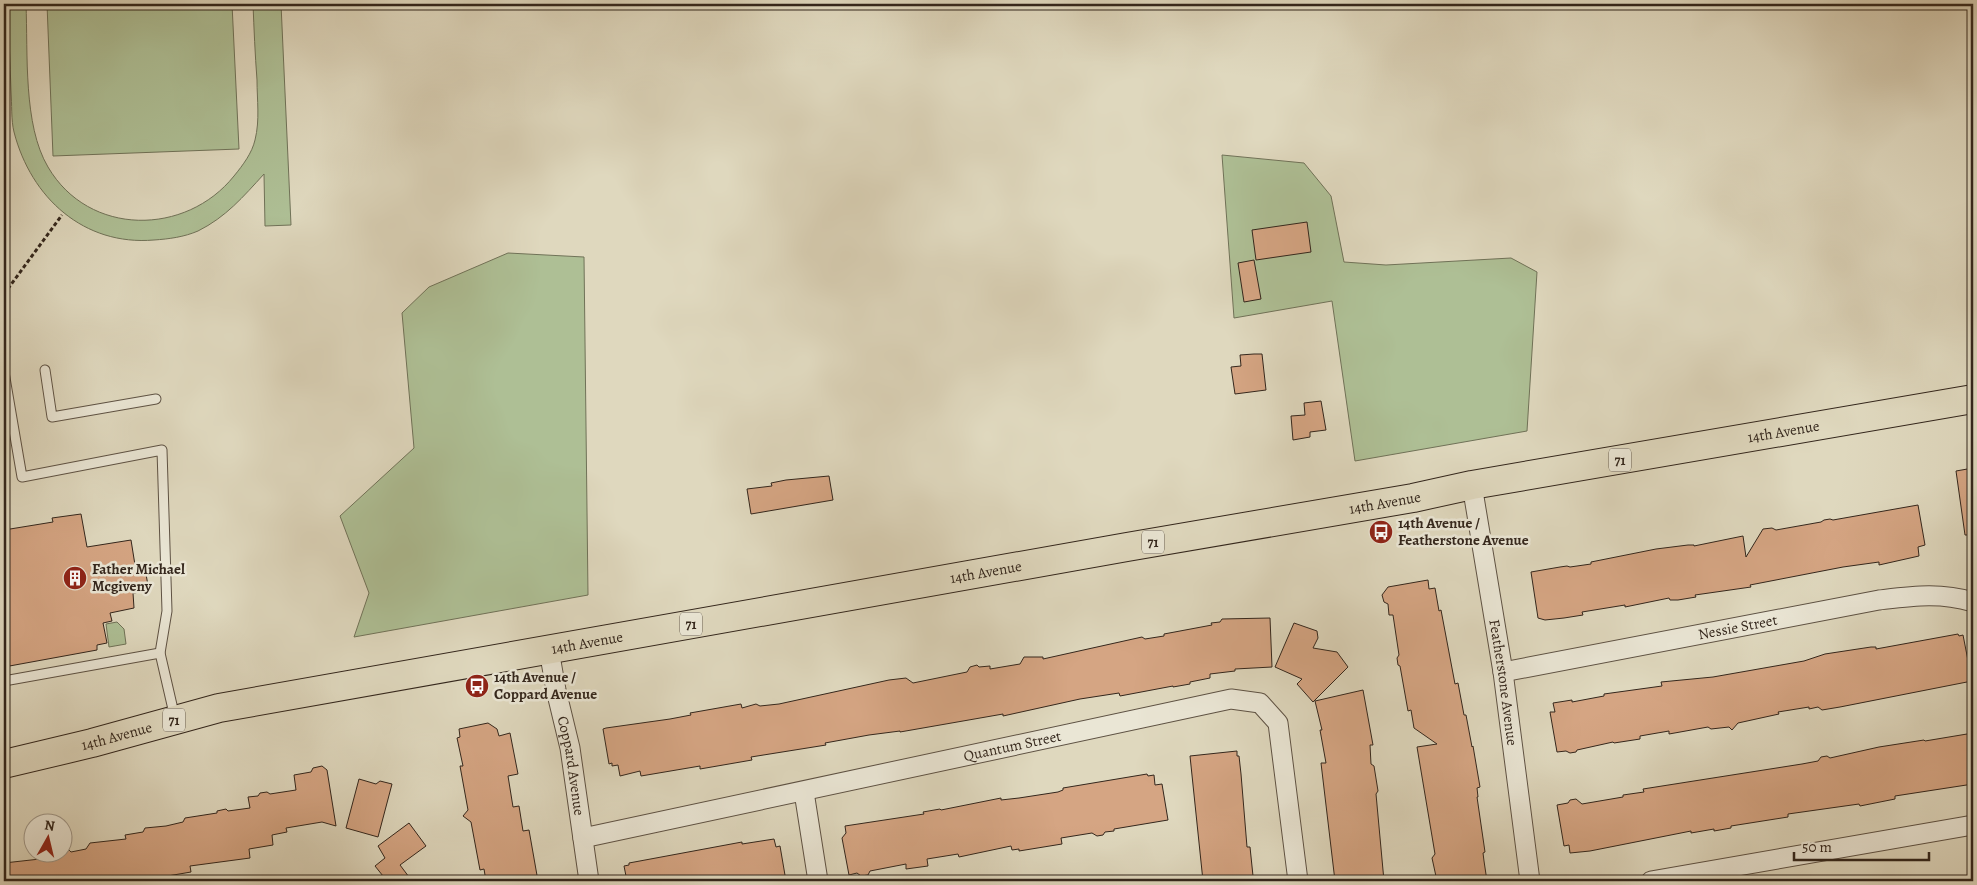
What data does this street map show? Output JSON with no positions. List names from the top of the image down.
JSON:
{
  "streets": {
    "main road": ["14th Avenue", "71"],
    "street": [
      "Nessie Street",
      "Featherstone Avenue",
      "Quantum Street",
      "Coppard Avenue"
    ]
  },
  "crossings": [
    ["14th Avenue", "Featherstone Avenue"],
    ["14th Avenue", "Coppard Avenue"],
    ["Nessie Street", "Featherstone Avenue"],
    ["Quantum Street", "Coppard Avenue"]
  ],
  "places": {
    "bus stop": ["14th Avenue / Featherstone Avenue", "14th Avenue / Coppard Avenue"],
    "building": ["Father Michael Mcgiveny"]
  },
  "scale_bar": "50 m",
  "north": "top"
}
